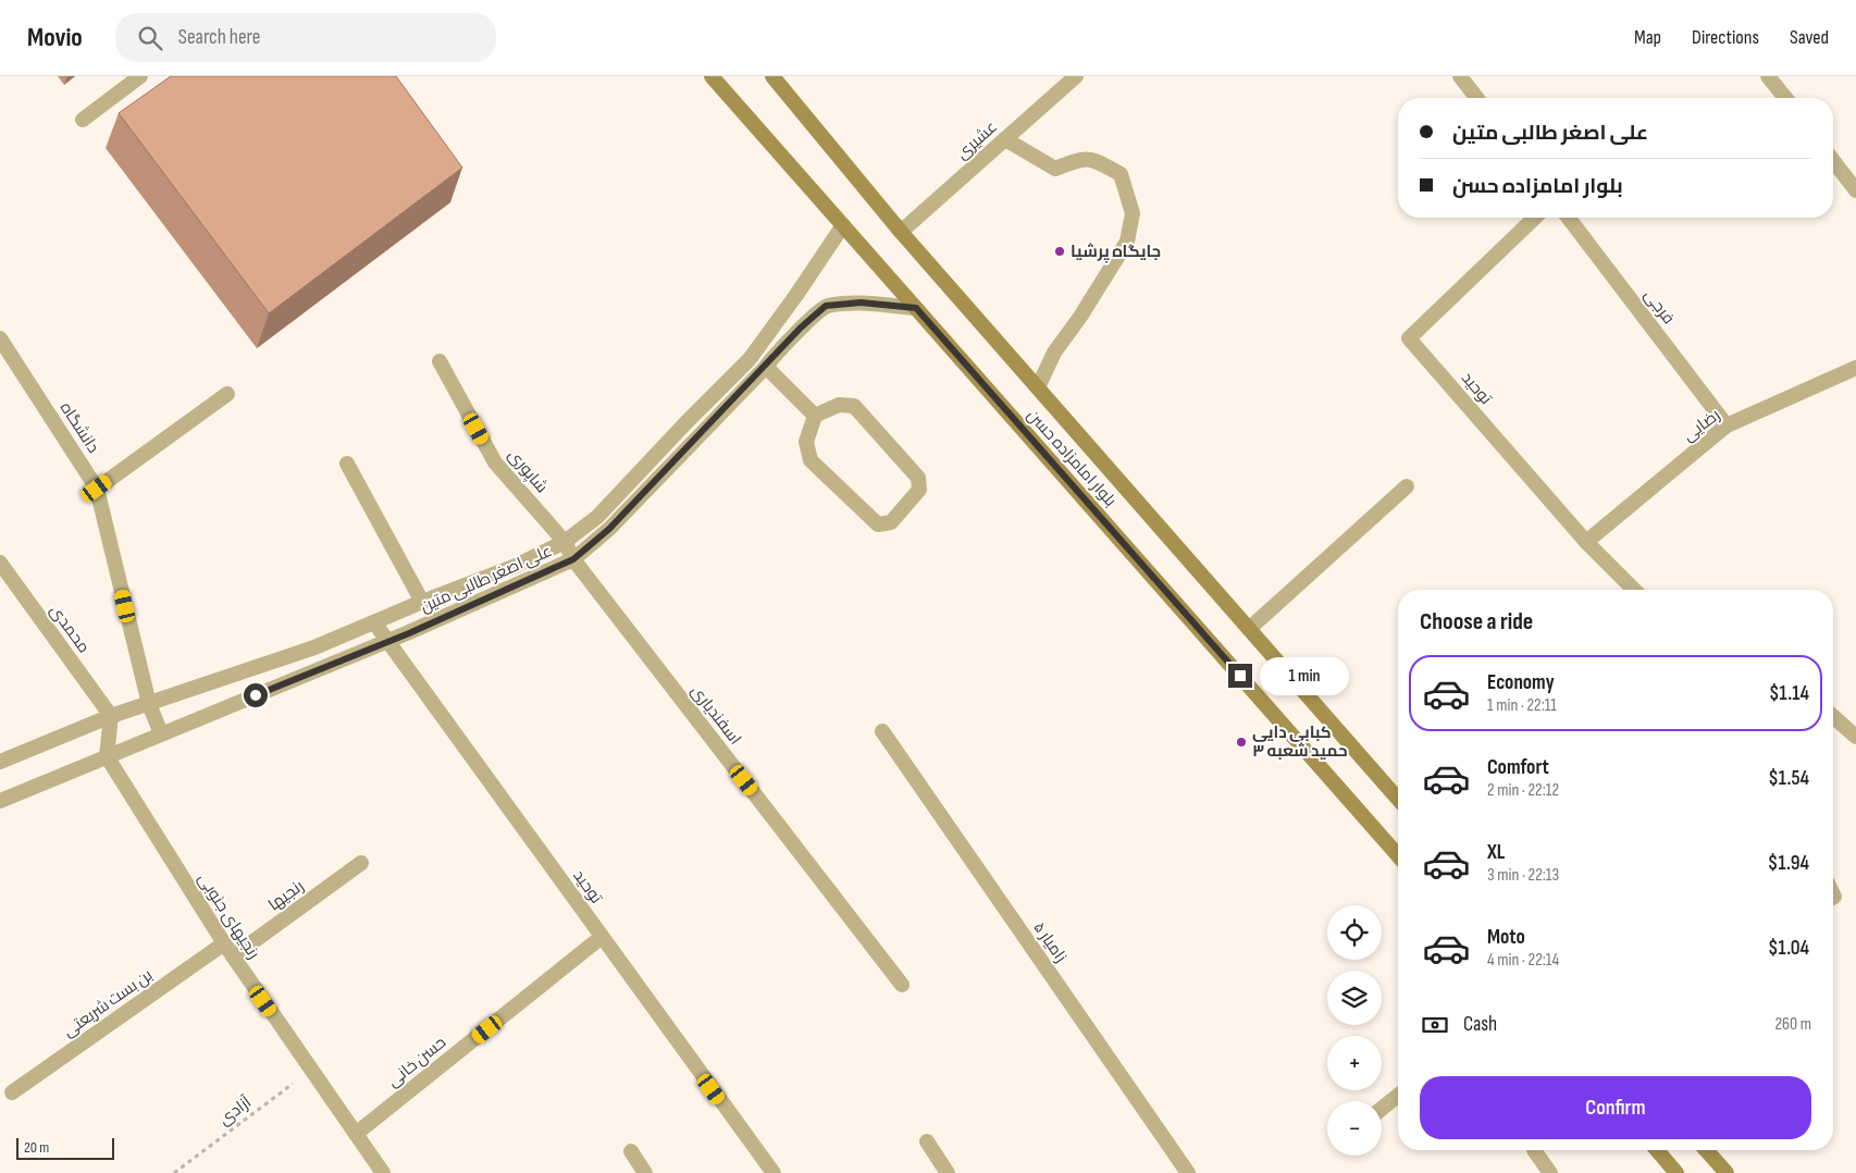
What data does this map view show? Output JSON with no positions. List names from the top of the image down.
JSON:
{
  "streets": {
    "main road": ["بلوار امامزاده حسن"],
    "street": [
      "عشیری",
      "فرجی",
      "توحید",
      "رضایی",
      "دانشگاه",
      "شاپوری",
      "علی اصغر طالبی متین",
      "محمدی",
      "اسفندیاری",
      "رنجیها",
      "رنجیهای جنوبی",
      "زامیار ۵",
      "بن بست شریعتی",
      "حسن خانی"
    ],
    "path": ["آزادی"]
  },
  "crossings": [
    ["عشیری", "بلوار امامزاده حسن"],
    ["فرجی", "رضایی"],
    ["توحید", "رضایی"],
    ["توحید", "علی اصغر طالبی متین"],
    ["توحید", "حسن خانی"],
    ["دانشگاه", "علی اصغر طالبی متین"],
    ["بلوار امامزاده حسن", "علی اصغر طالبی متین"],
    ["شاپوری", "علی اصغر طالبی متین"],
    ["شاپوری", "اسفندیاری"],
    ["علی اصغر طالبی متین", "محمدی"],
    ["علی اصغر طالبی متین", "اسفندیاری"],
    ["علی اصغر طالبی متین", "رنجیهای جنوبی"],
    ["رنجیها", "رنجیهای جنوبی"],
    ["رنجیهای جنوبی", "بن بست شریعتی"],
    ["رنجیهای جنوبی", "حسن خانی"],
    ["رنجیهای جنوبی", "آزادی"]
  ],
  "places": ["جایگاه پرشیا", "کبابی دایی حمید شعبه ۳"],
  "scale_bar": "20 m",
  "page": {
    "header": "Movio",
    "search": "Search here",
    "nav": ["Map", "Directions", "Saved"],
    "banner": ["علی اصغر طالبی متین", "بلوار امامزاده حسن"],
    "heading": "Choose a ride",
    "list": [
      {
        "name": "Economy",
        "note": "1 min · 22:11",
        "value": "$1.14"
      },
      {
        "name": "Comfort",
        "note": "2 min · 22:12",
        "value": "$1.54"
      },
      {
        "name": "XL",
        "note": "3 min · 22:13",
        "value": "$1.94"
      },
      {
        "name": "Moto",
        "note": "4 min · 22:14",
        "value": "$1.04"
      }
    ],
    "bubble": "1 min",
    "map_buttons": ["+", "−"],
    "pay": ["Cash", "260 m"],
    "buttons": "Confirm",
    "scale": "20 m"
  }
}
